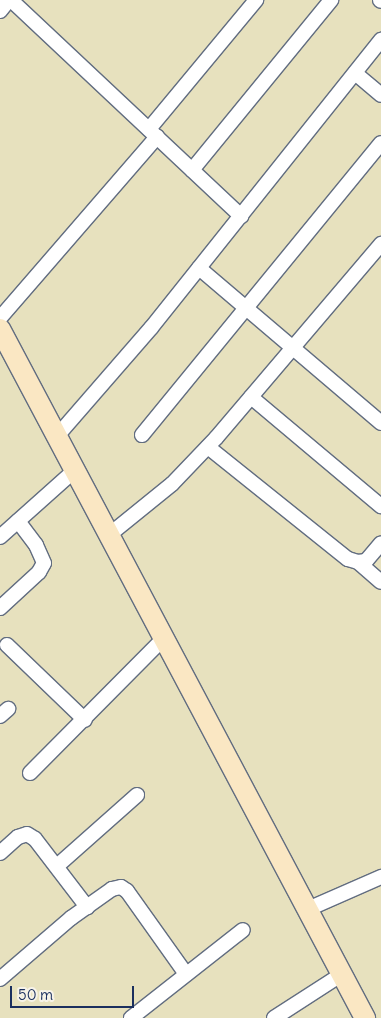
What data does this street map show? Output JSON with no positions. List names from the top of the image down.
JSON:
{
  "scale_bar": "50 m"
}
